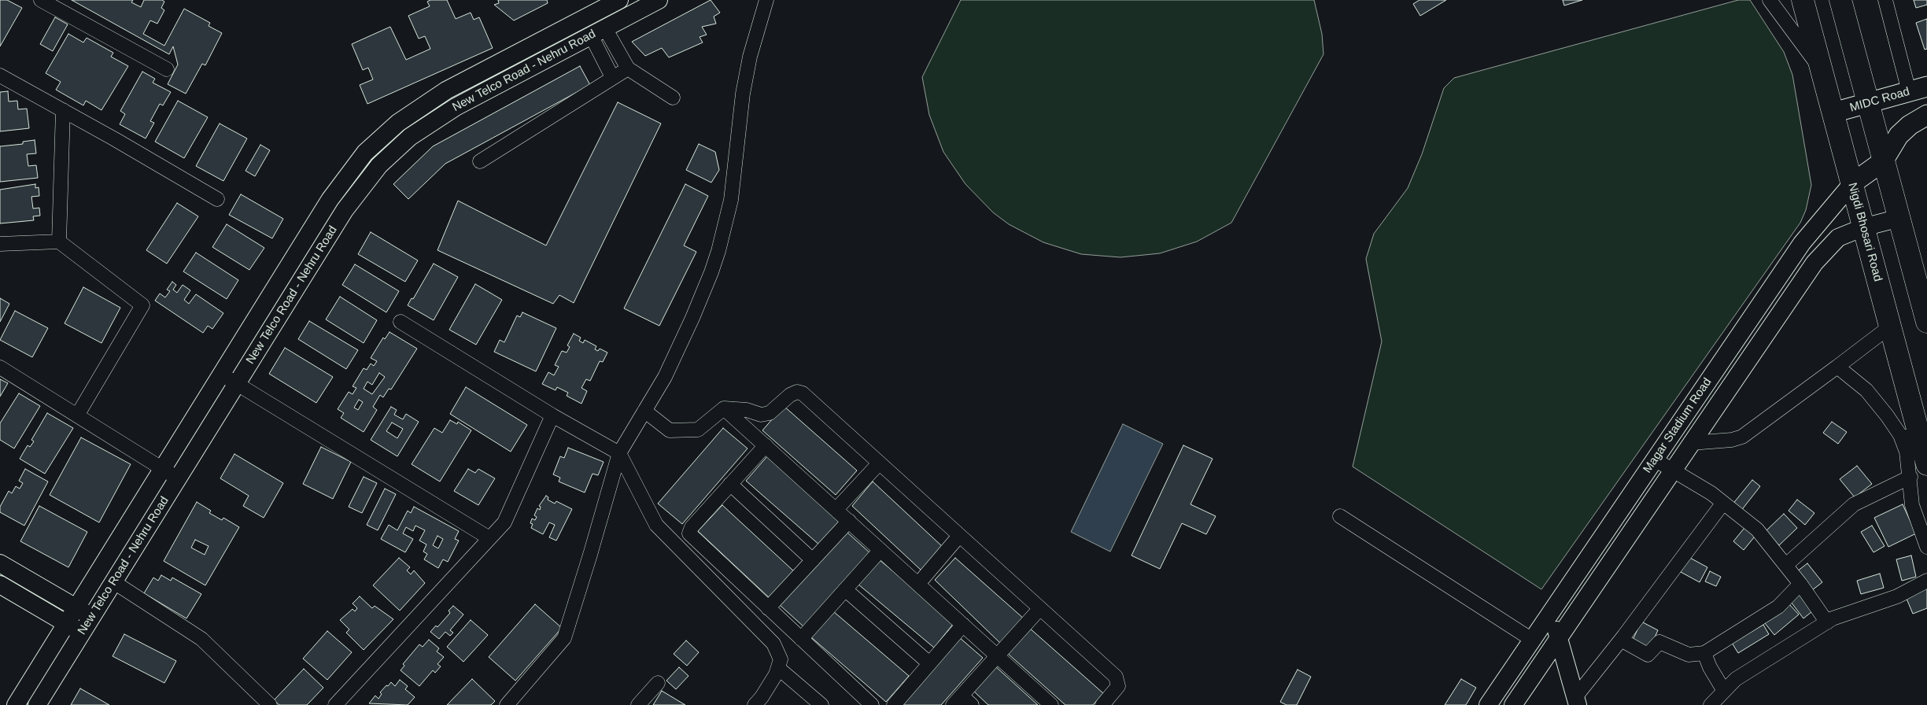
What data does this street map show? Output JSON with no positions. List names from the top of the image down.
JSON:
{
  "streets": {
    "main road": ["MIDC Road", "Nigdi Bhosari Road", "Magar Stadium Road"],
    "street": ["New Telco Road - Nehru Road"]
  },
  "crossings": [
    ["MIDC Road", "Nigdi Bhosari Road"],
    ["Nigdi Bhosari Road", "Magar Stadium Road"]
  ]
}
